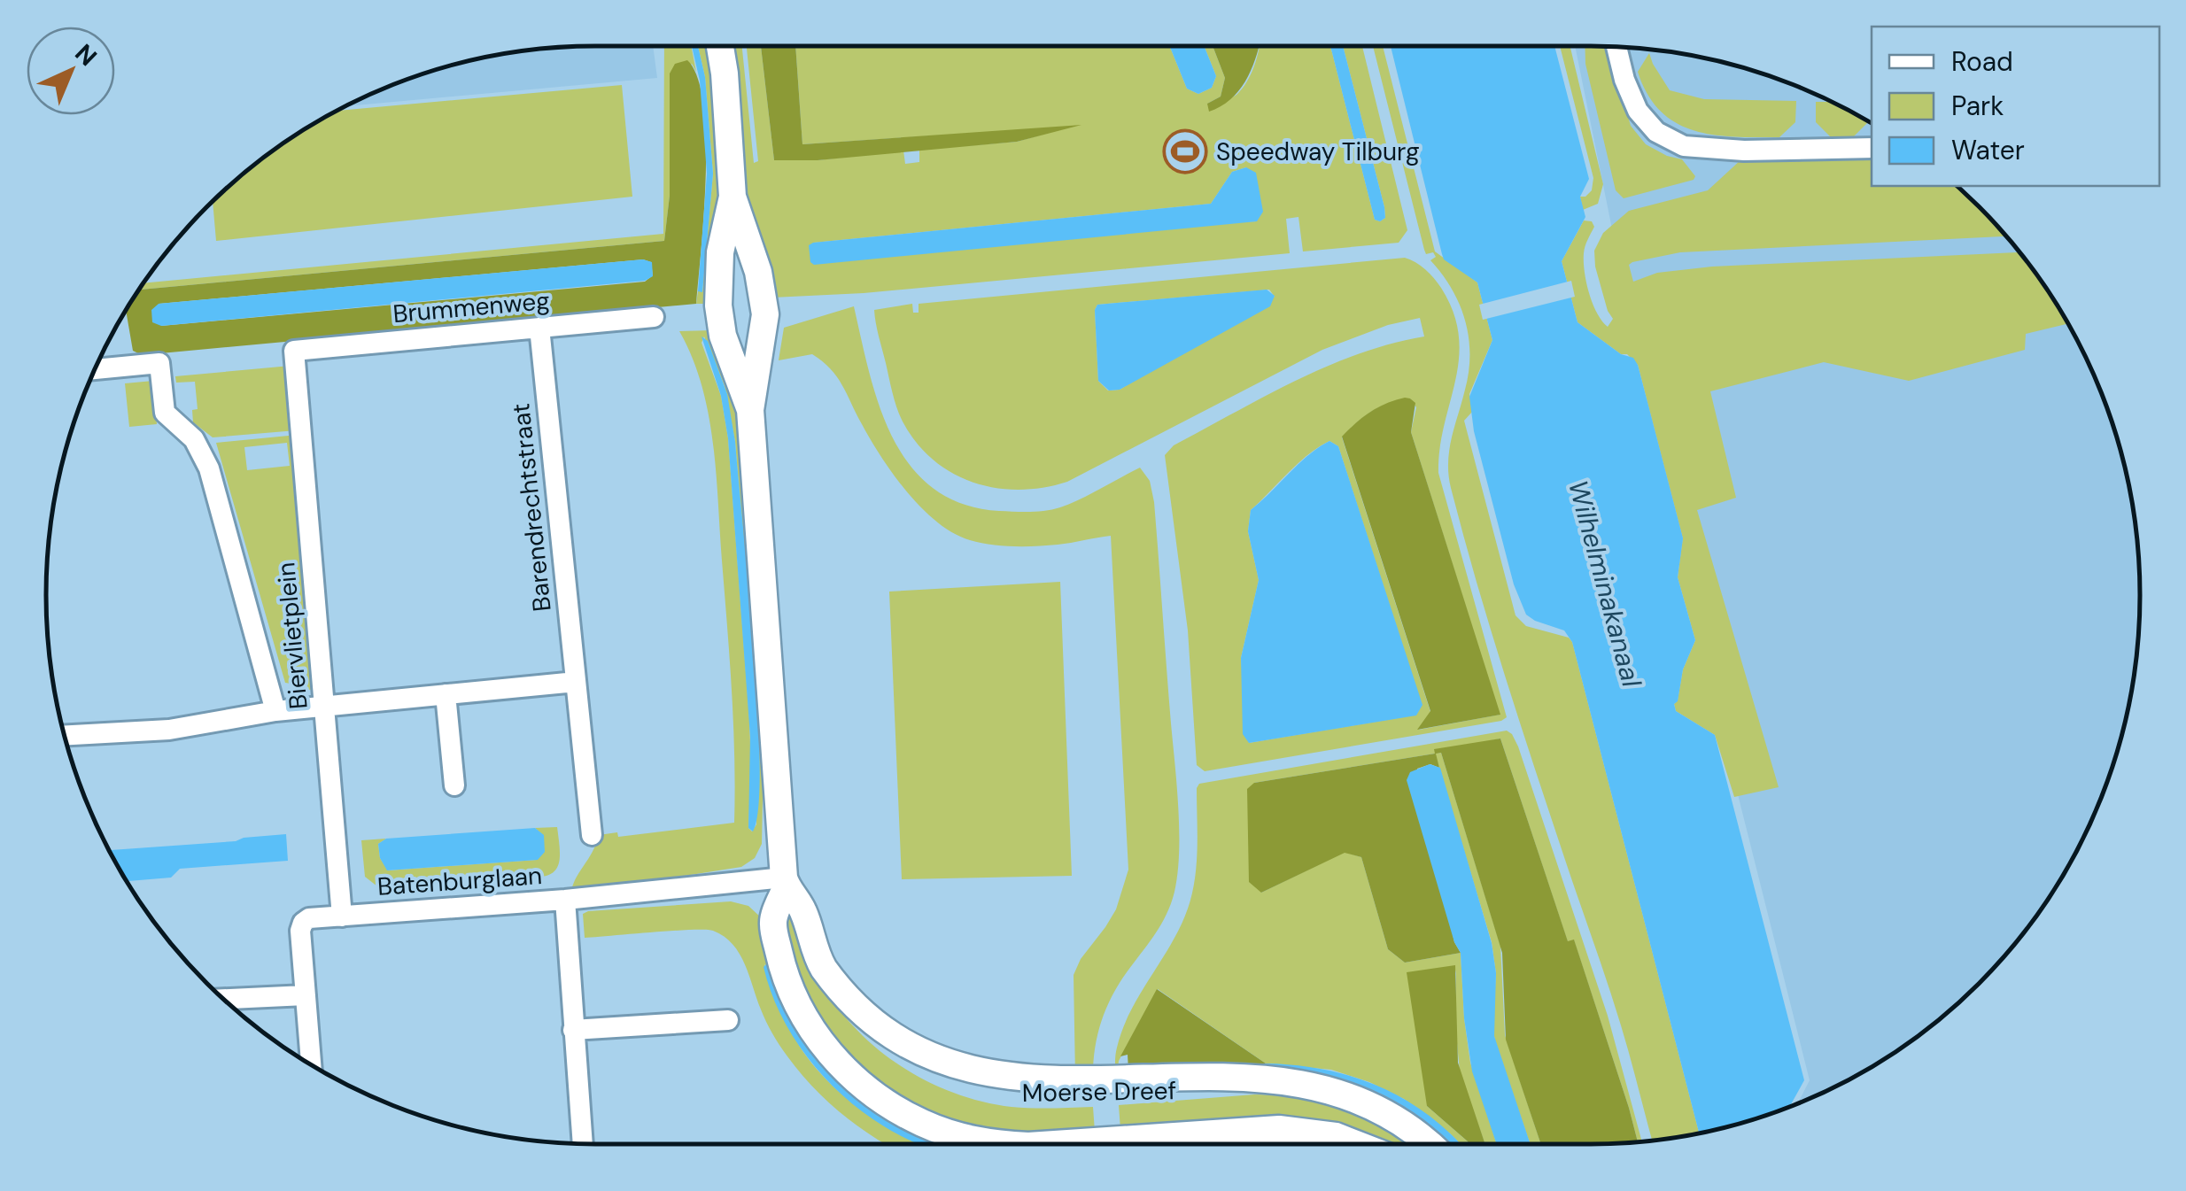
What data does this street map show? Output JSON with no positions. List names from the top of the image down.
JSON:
{
  "streets": {
    "street": [
      "Brummenweg",
      "Barendrechtstraat",
      "Biervlietplein",
      "Batenburglaan",
      "Moerse Dreef"
    ]
  },
  "crossings": [
    ["Brummenweg", "Barendrechtstraat"],
    ["Brummenweg", "Biervlietplein"],
    ["Biervlietplein", "Batenburglaan"],
    ["Batenburglaan", "Moerse Dreef"]
  ],
  "water": ["Wilhelminakanaal"],
  "places": {
    "sports": ["Speedway Tilburg"]
  },
  "legend": ["Road", "Park", "Water"],
  "north": "top right"
}
